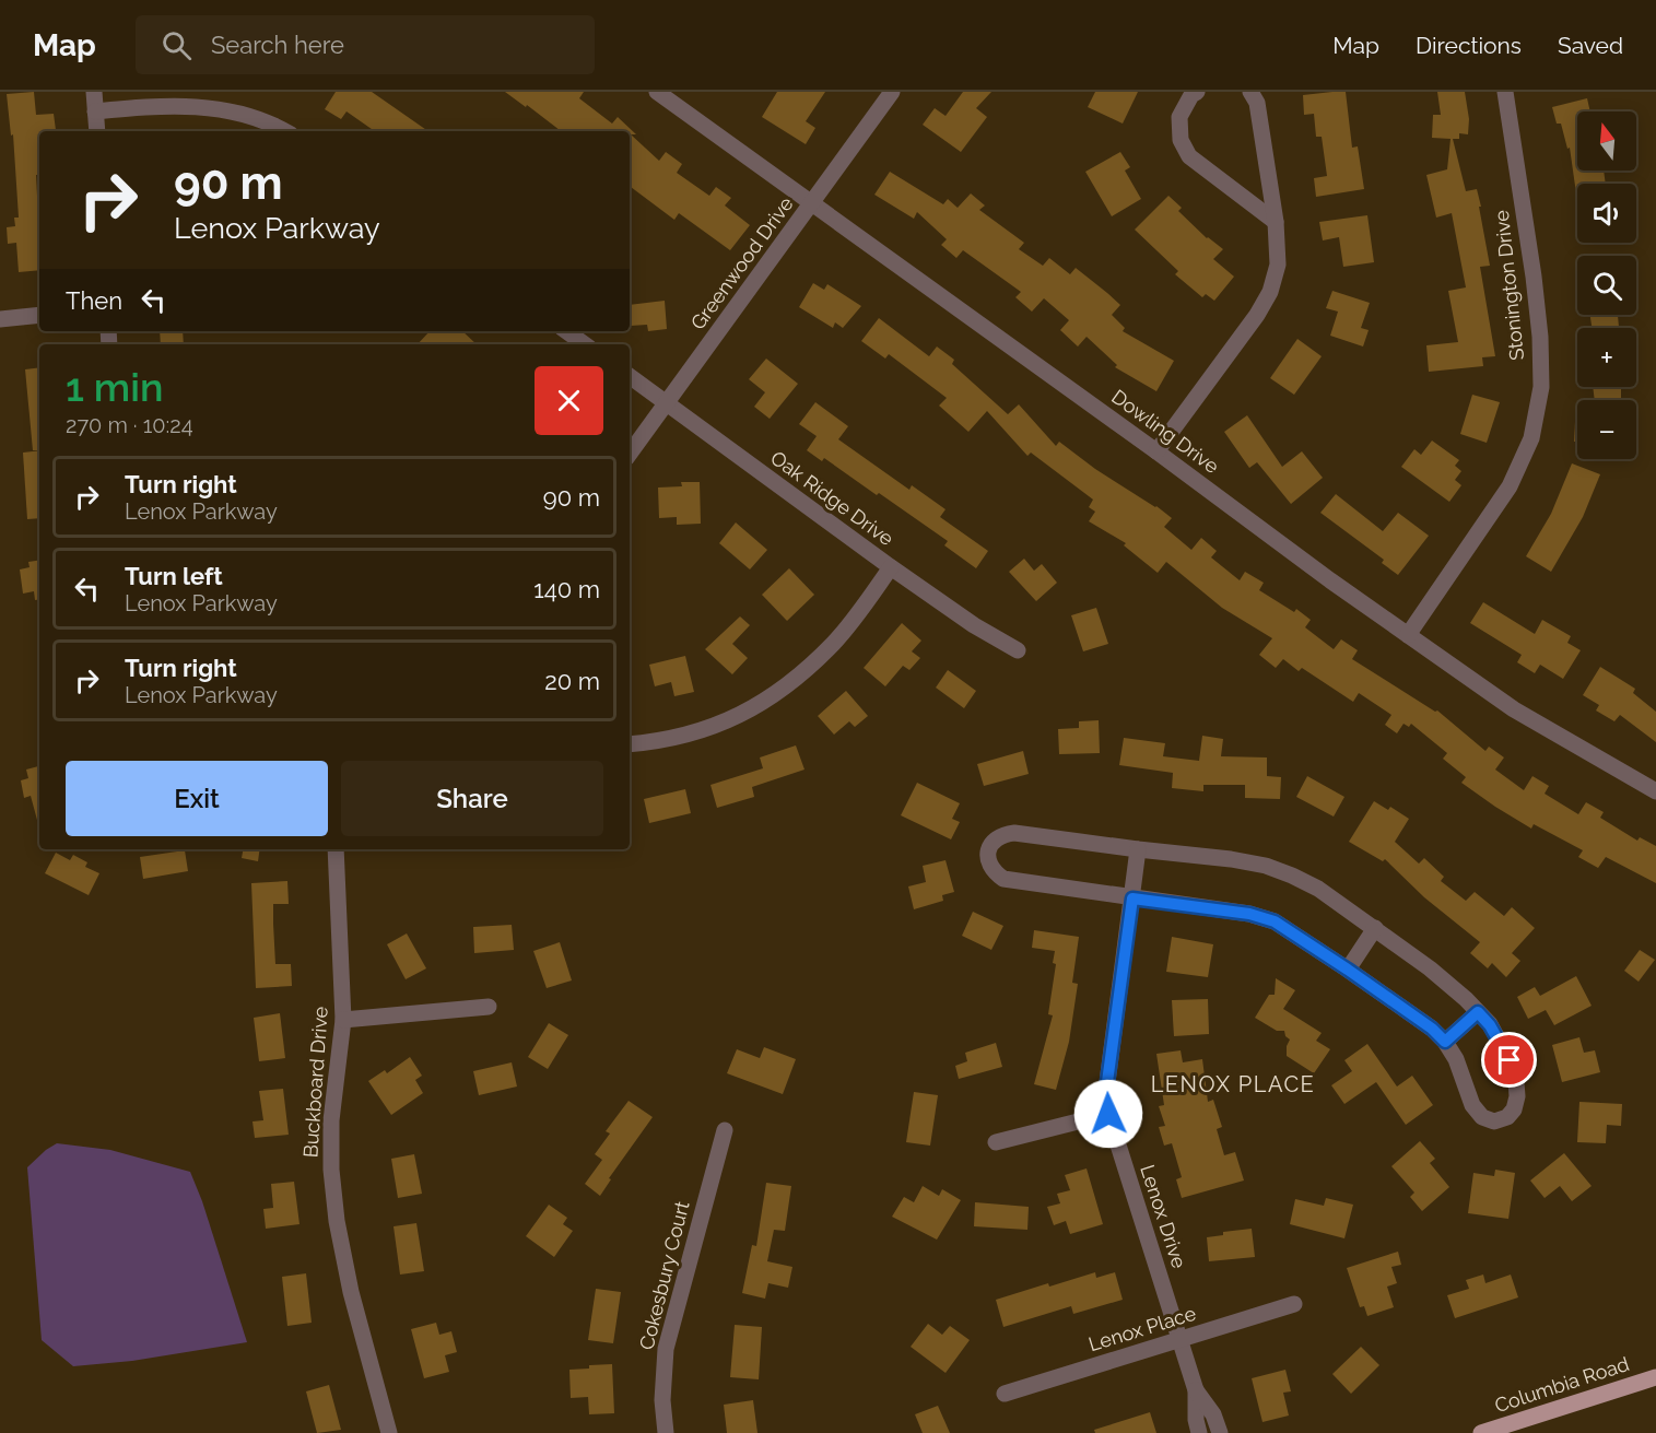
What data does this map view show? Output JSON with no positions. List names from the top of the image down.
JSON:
{
  "streets": {
    "main road": ["Columbia Road"],
    "street": [
      "Greenwood Drive",
      "Stonington Drive",
      "Dowling Drive",
      "Oak Ridge Drive",
      "Buckboard Drive",
      "Lenox Drive",
      "Cokesbury Court",
      "Lenox Place"
    ]
  },
  "crossings": [
    ["Greenwood Drive", "Dowling Drive"],
    ["Greenwood Drive", "Oak Ridge Drive"],
    ["Stonington Drive", "Dowling Drive"],
    ["Lenox Drive", "Lenox Place"]
  ],
  "districts": ["LENOX PLACE"],
  "north": "top",
  "page": {
    "header": "Map",
    "search": "Search here",
    "nav": ["Map", "Directions", "Saved"],
    "map_buttons": ["+", "−"],
    "turn": ["90 m", "Lenox Parkway"],
    "then": "Then",
    "heading": ["1 min", "270 m · 10:24"],
    "list": [
      {
        "name": "Turn right",
        "note": "Lenox Parkway",
        "value": "90 m"
      },
      {
        "name": "Turn left",
        "note": "Lenox Parkway",
        "value": "140 m"
      },
      {
        "name": "Turn right",
        "note": "Lenox Parkway",
        "value": "20 m"
      }
    ],
    "buttons": ["Exit", "Share"]
  }
}
